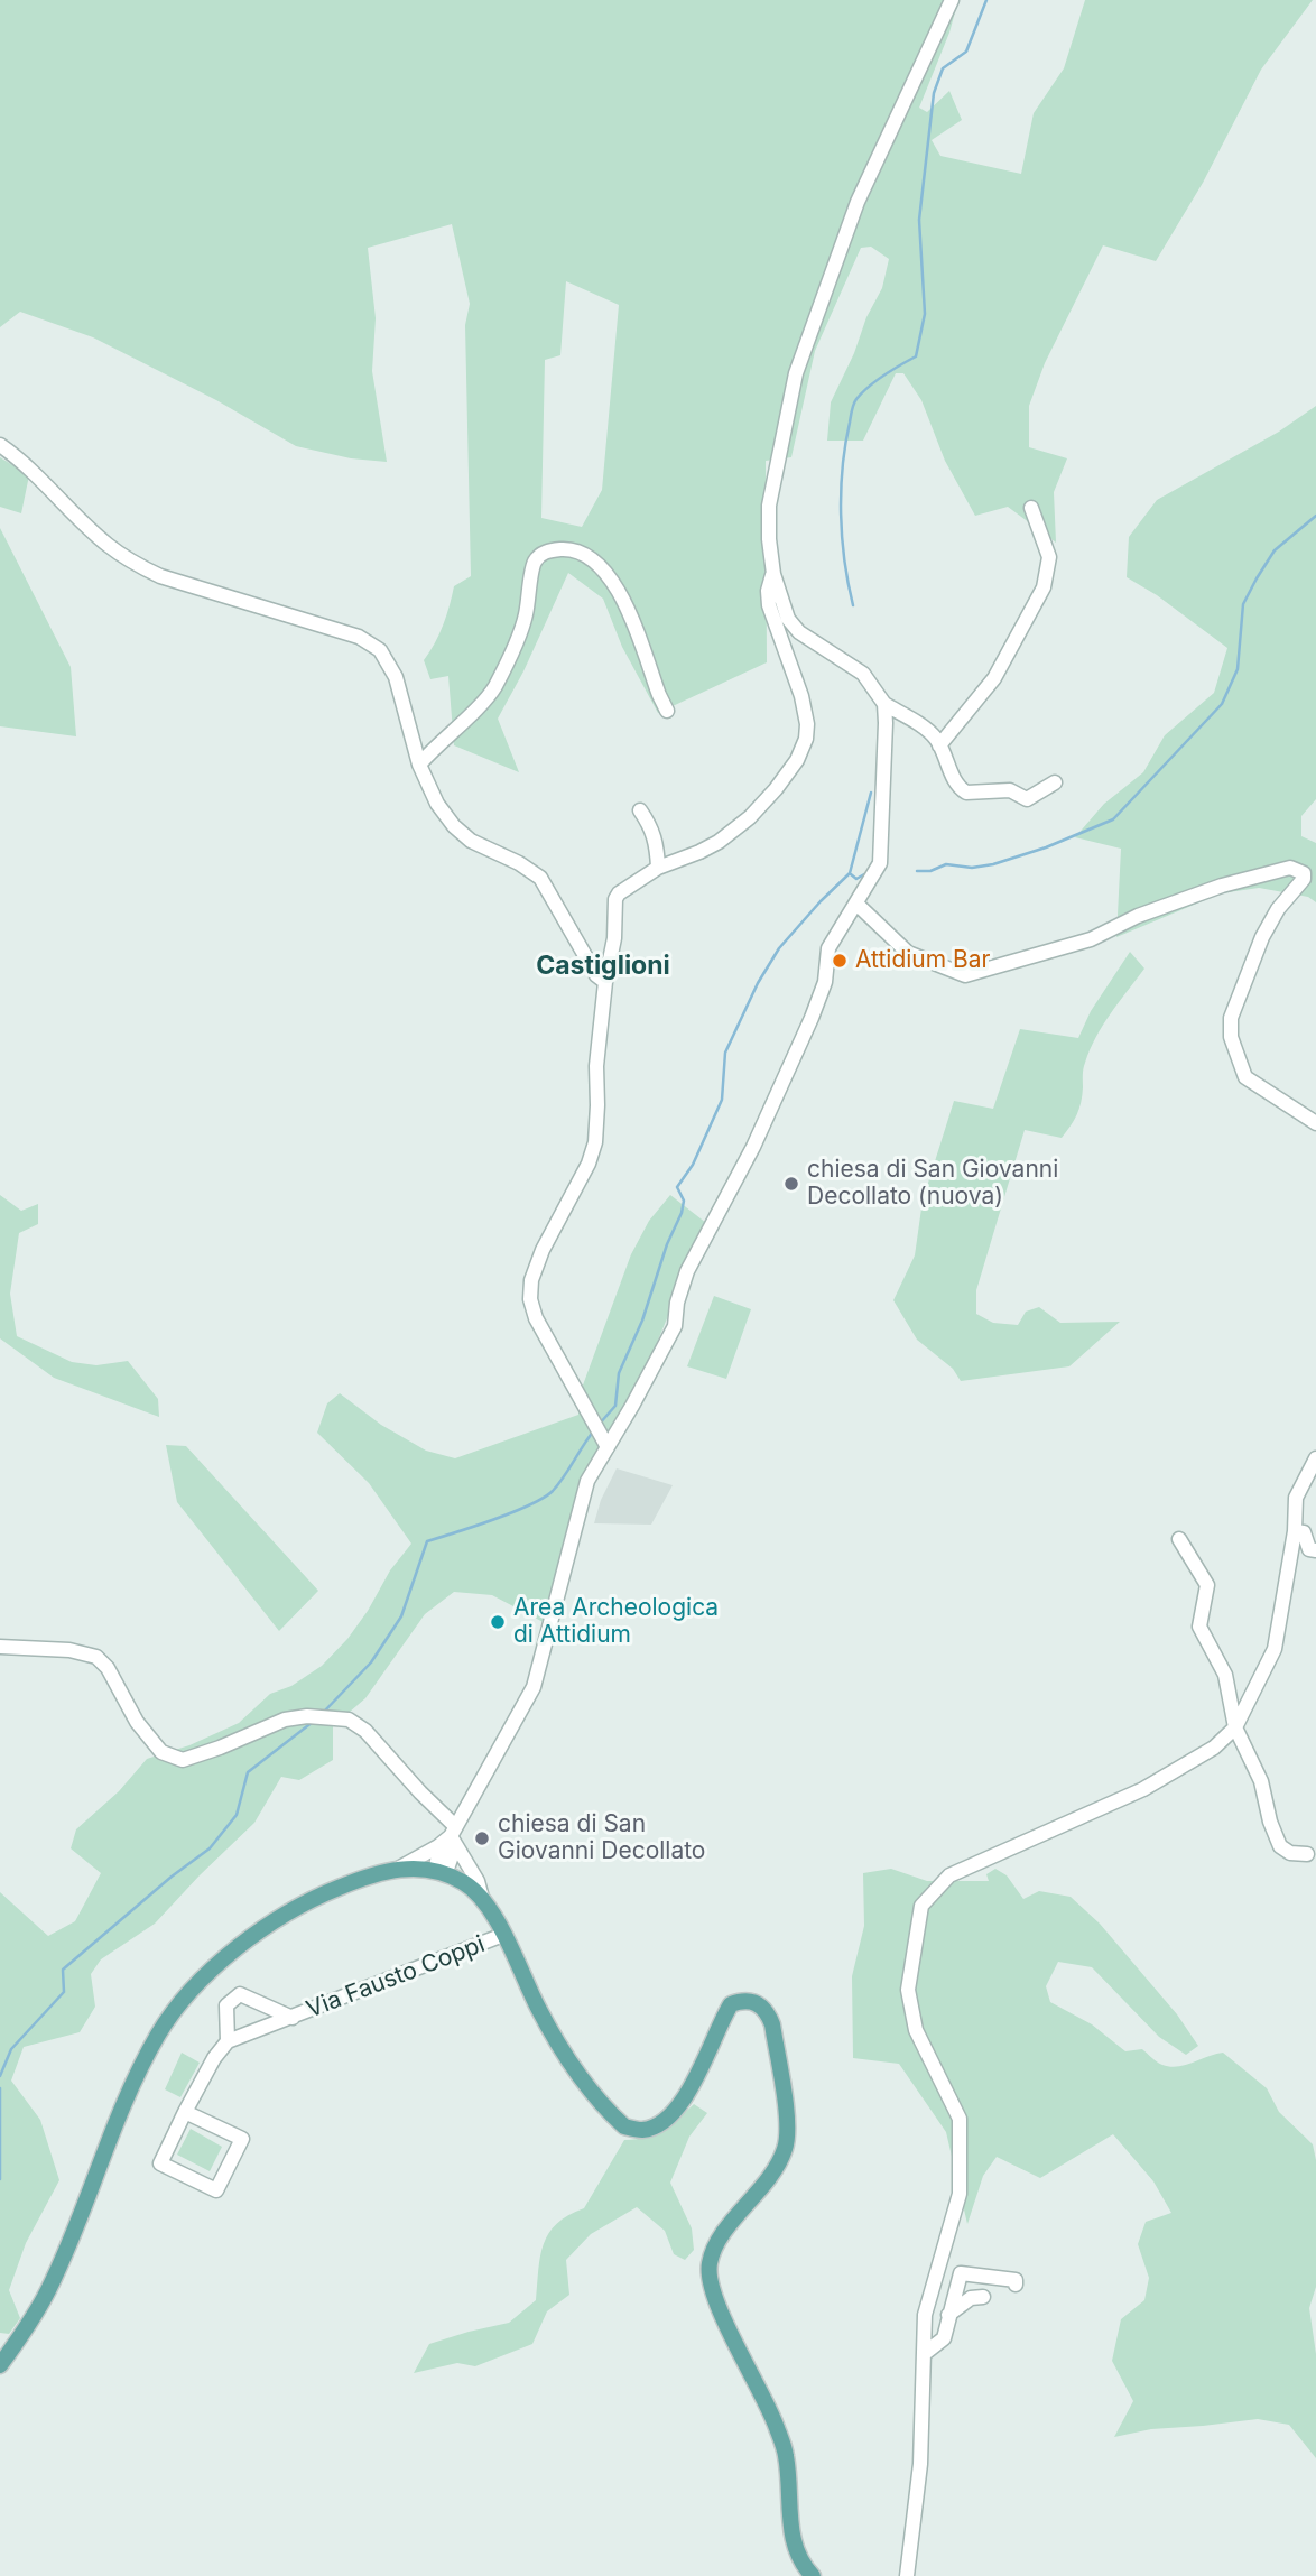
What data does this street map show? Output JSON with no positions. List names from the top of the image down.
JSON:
{
  "streets": {
    "street": ["Via Fausto Coppi"]
  },
  "districts": ["Castiglioni"],
  "places": [
    "Attidium Bar",
    "chiesa di San Giovanni Decollato (nuova)",
    "Area Archeologica di Attidium",
    "chiesa di San Giovanni Decollato"
  ]
}
